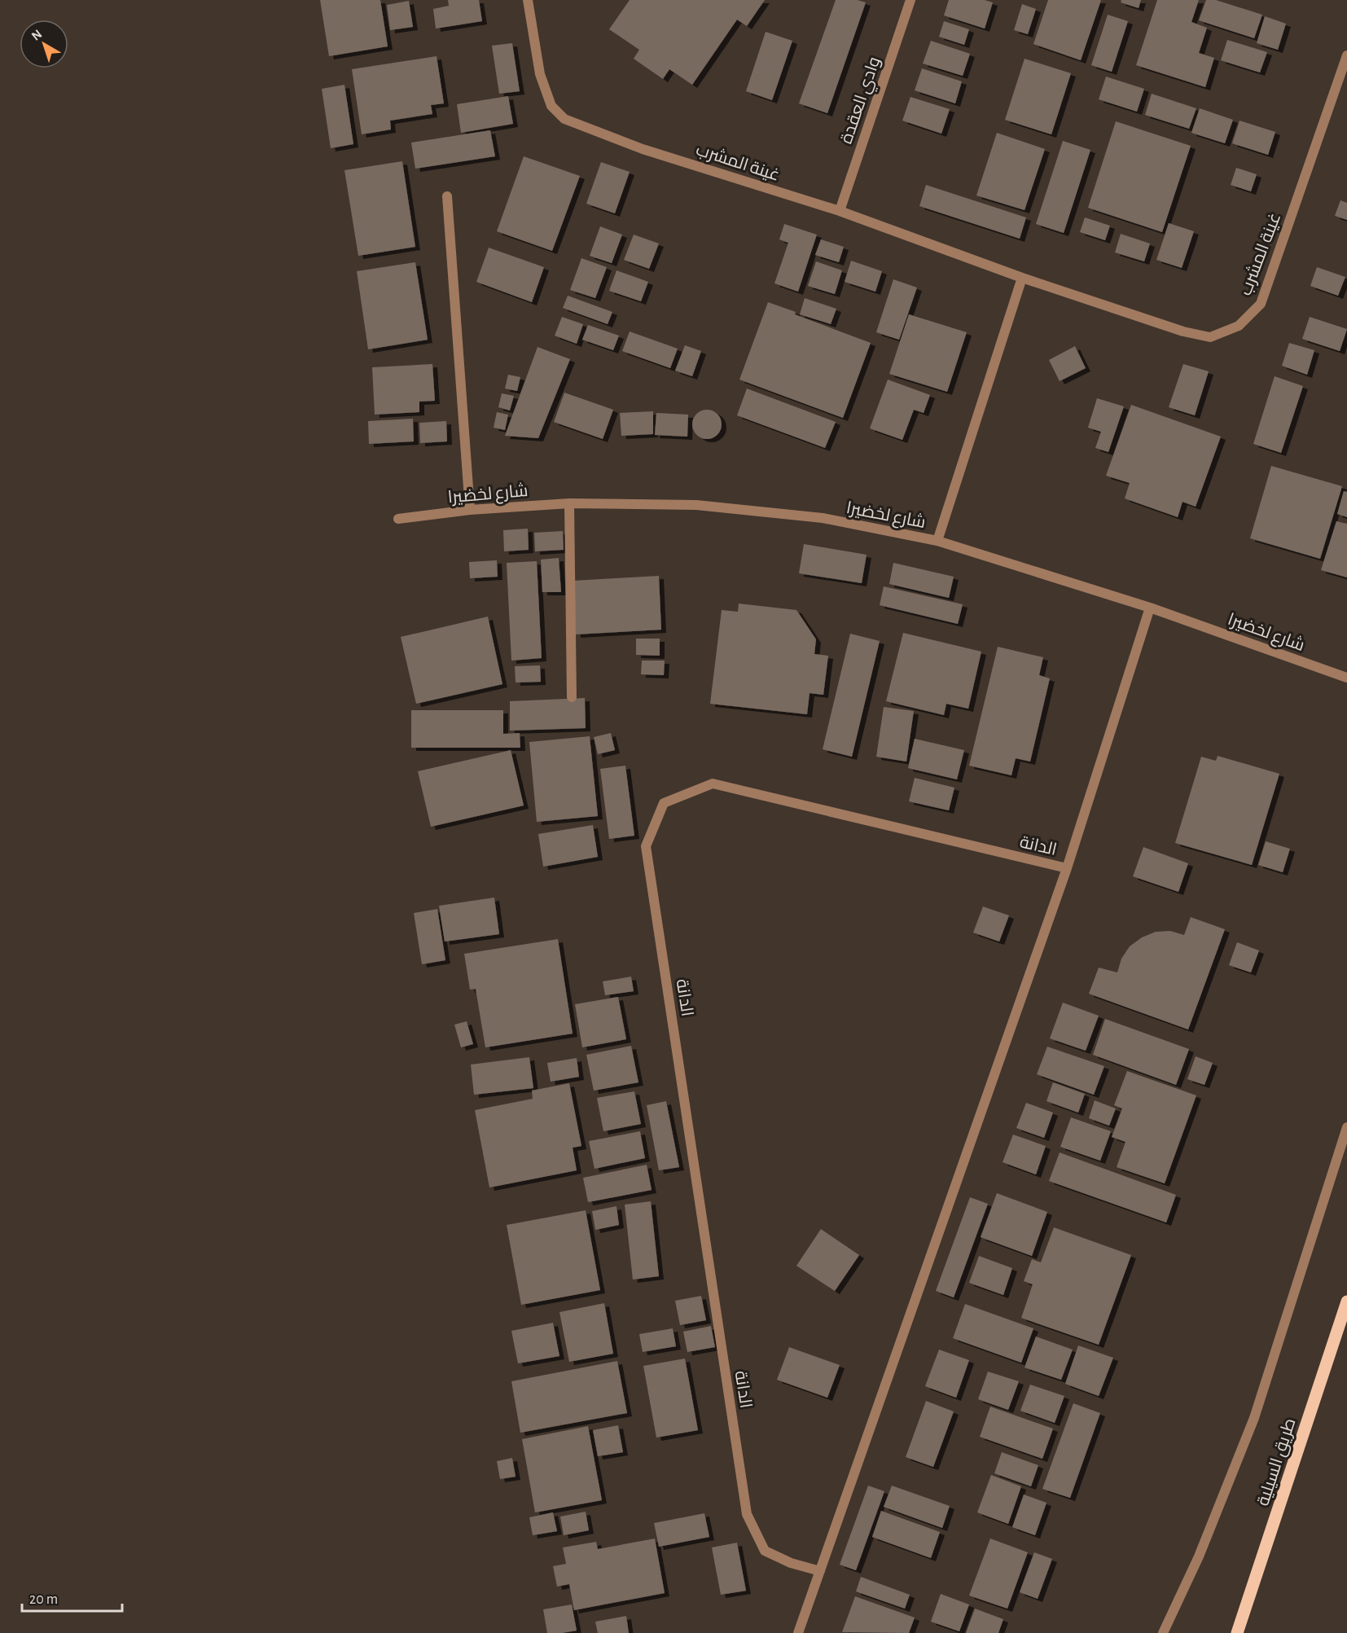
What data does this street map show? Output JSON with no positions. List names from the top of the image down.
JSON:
{
  "streets": {
    "main road": ["طريق السيلية"],
    "street": [
      "وادي العقدة",
      "غينة المشرب",
      "شارع لخضيرا",
      "الدانة"
    ]
  },
  "crossings": [
    ["وادي العقدة", "غينة المشرب"],
    ["شارع لخضيرا", "الدانة"]
  ],
  "scale_bar": "20 m",
  "north": "top left"
}
